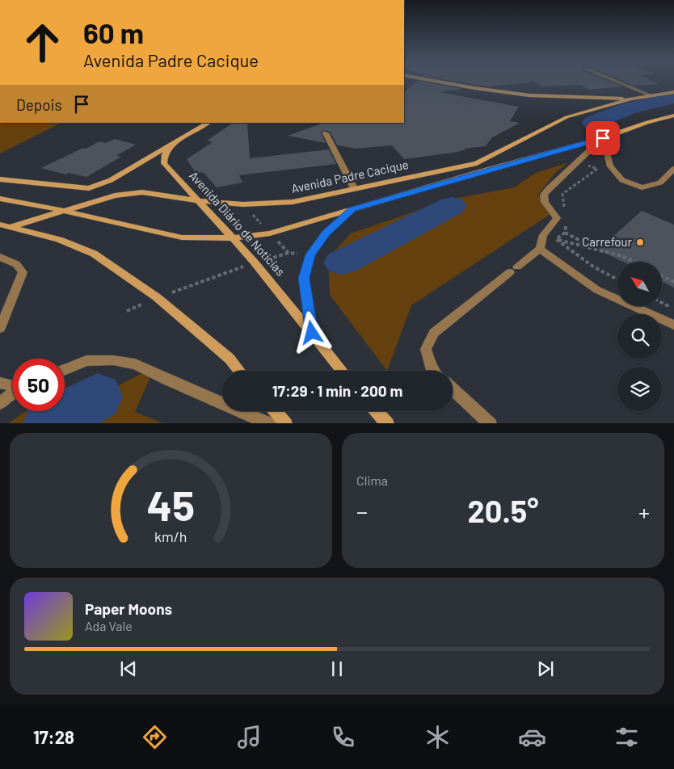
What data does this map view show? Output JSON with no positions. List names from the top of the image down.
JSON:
{
  "streets": {
    "main road": ["Avenida Padre Cacique", "Avenida Diário de Notícias"]
  },
  "crossings": [
    ["Avenida Padre Cacique", "Avenida Diário de Notícias"]
  ],
  "places": ["Carrefour"],
  "north": "top left",
  "page": {
    "turn": ["60 m", "Avenida Padre Cacique"],
    "then": "Depois",
    "limit": "50",
    "trip": "17:29 · 1 min · 200 m",
    "tile": "Clima",
    "heat": ["−", "20.5°", "+"],
    "song": ["Paper Moons", "Ada Vale"],
    "tabs": "17:28",
    "gauge": ["45", "km/h"]
  }
}
